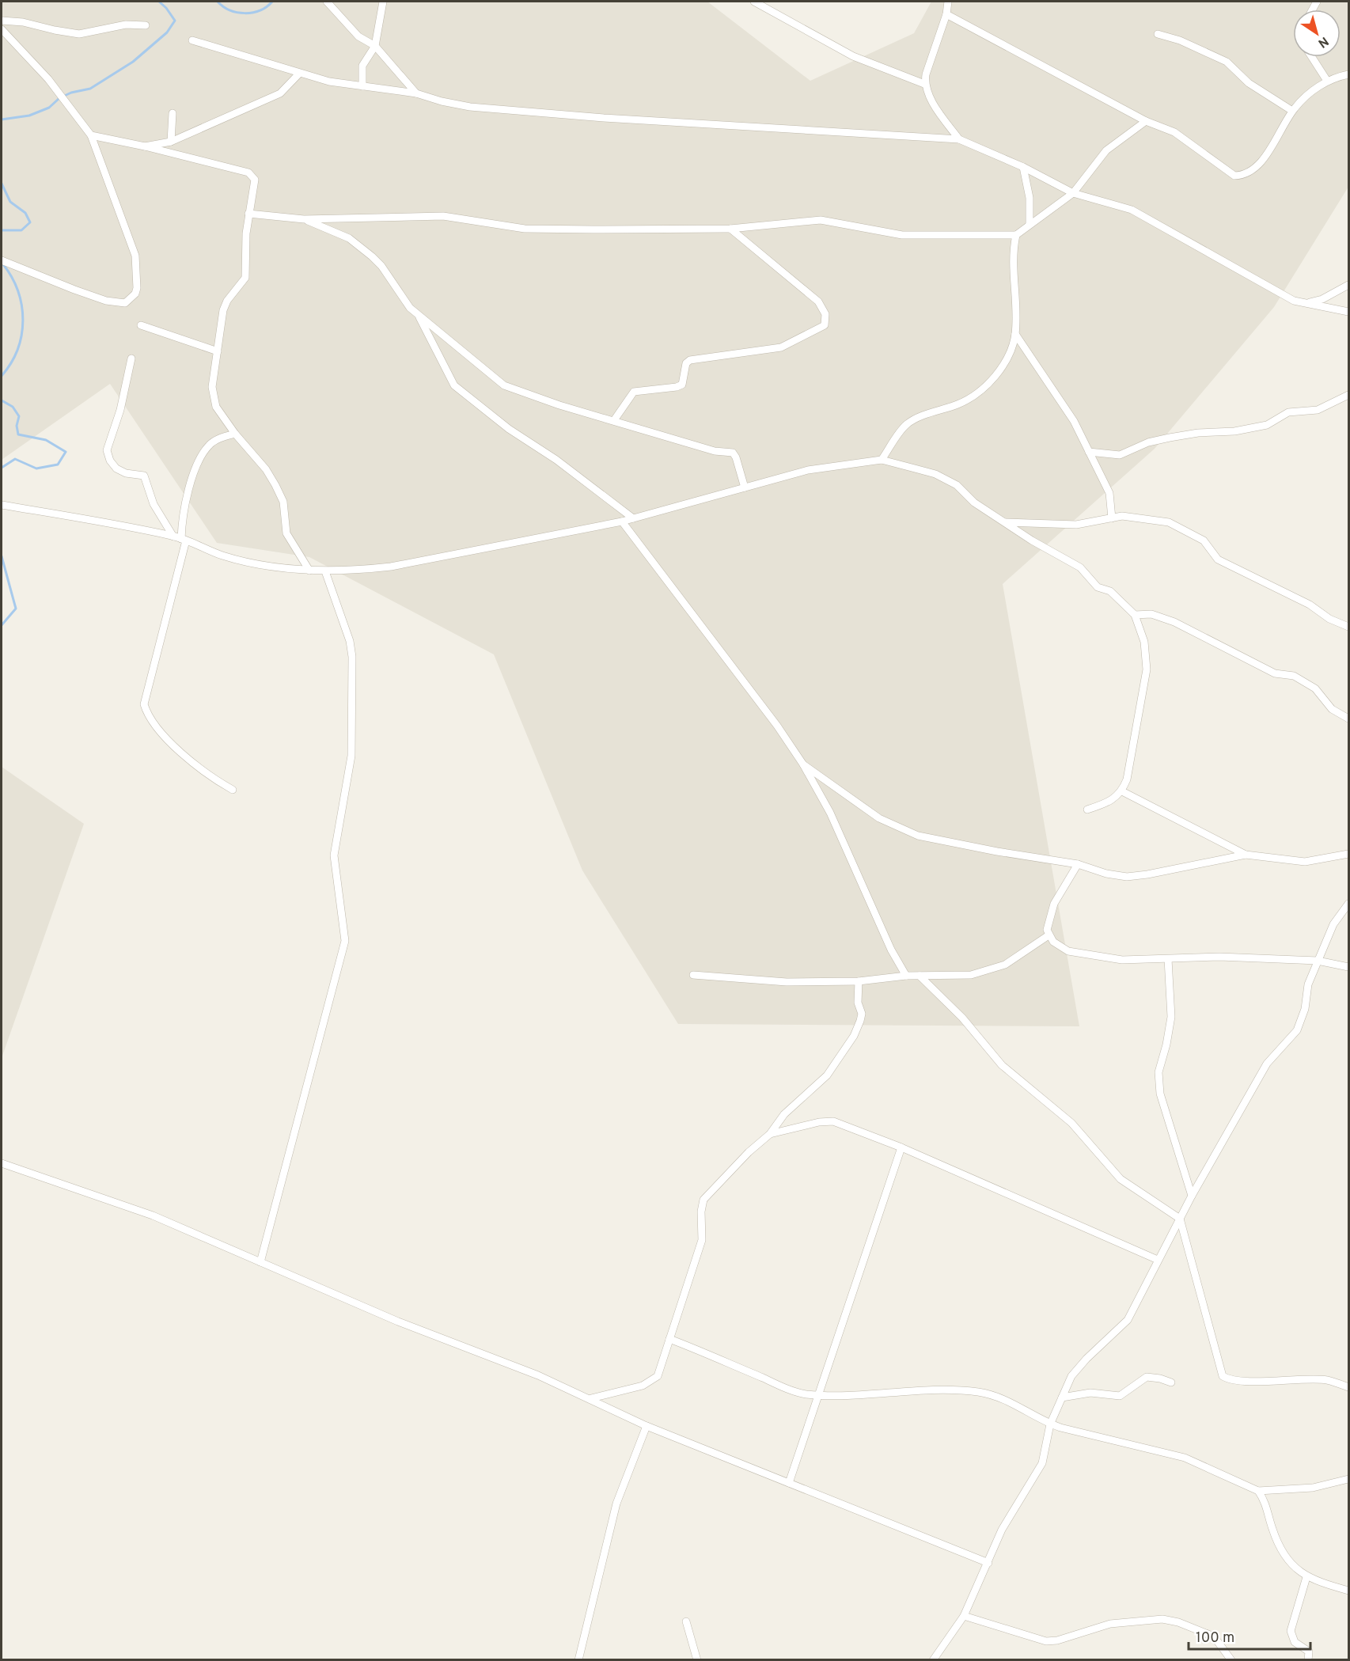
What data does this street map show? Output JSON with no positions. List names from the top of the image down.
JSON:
{
  "scale_bar": "100 m",
  "north": "bottom right"
}
